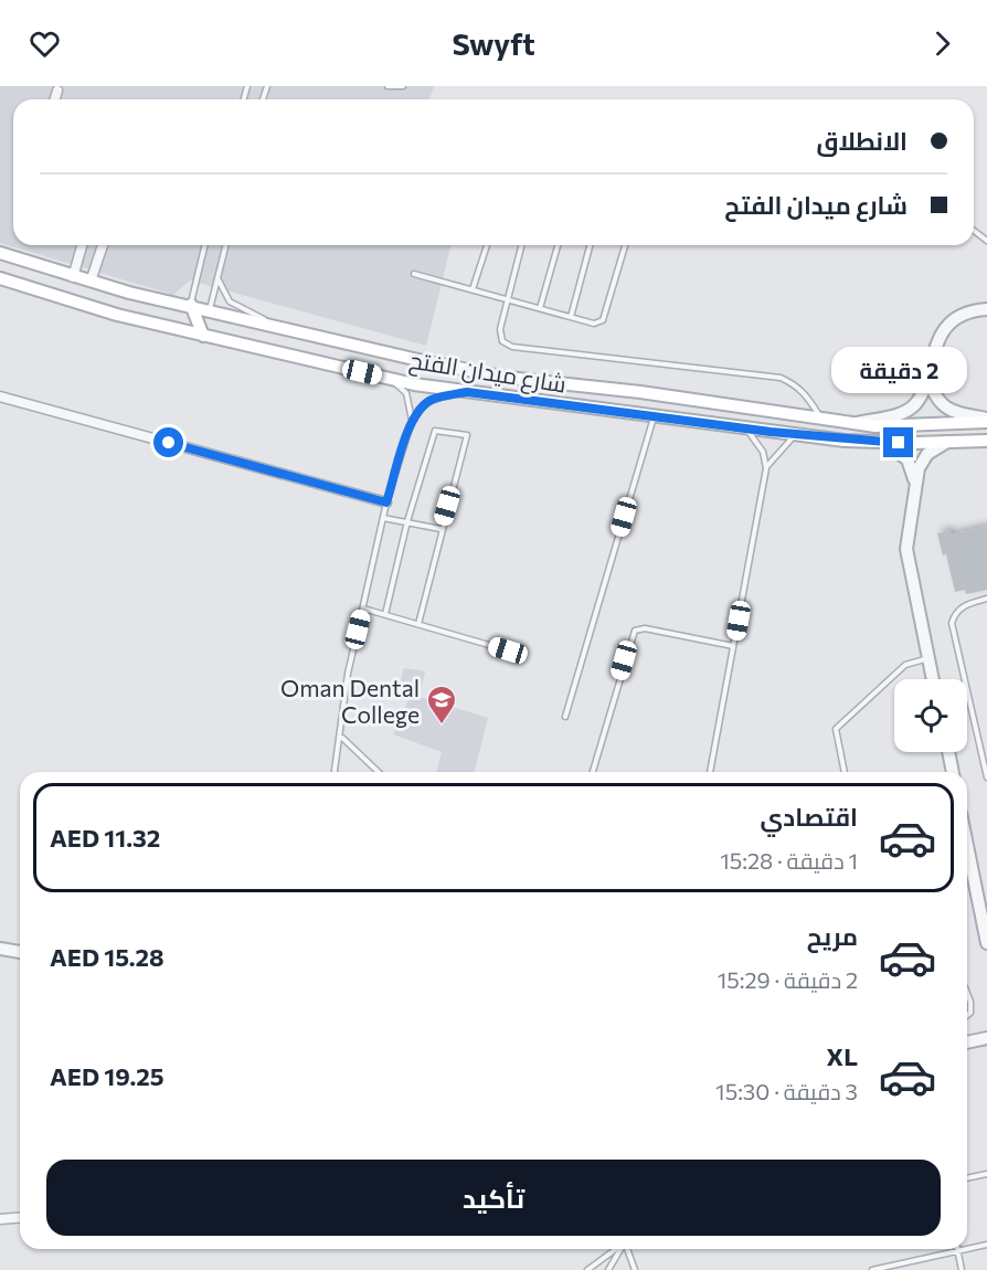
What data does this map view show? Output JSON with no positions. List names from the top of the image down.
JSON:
{
  "streets": {
    "main road": ["شارع ميدان الفتح"]
  },
  "places": {
    "school or university": ["Oman Dental College"]
  },
  "page": {
    "header": "Swyft",
    "banner": ["الانطلاق", "شارع ميدان الفتح"],
    "bubble": "2 دقيقة",
    "list": [
      {
        "name": "اقتصادي",
        "note": "1 دقيقة · 15:28",
        "value": "AED 11.32"
      },
      {
        "name": "مريح",
        "note": "2 دقيقة · 15:29",
        "value": "AED 15.28"
      },
      {
        "name": "XL",
        "note": "3 دقيقة · 15:30",
        "value": "AED 19.25"
      }
    ],
    "buttons": "تأكيد"
  }
}
